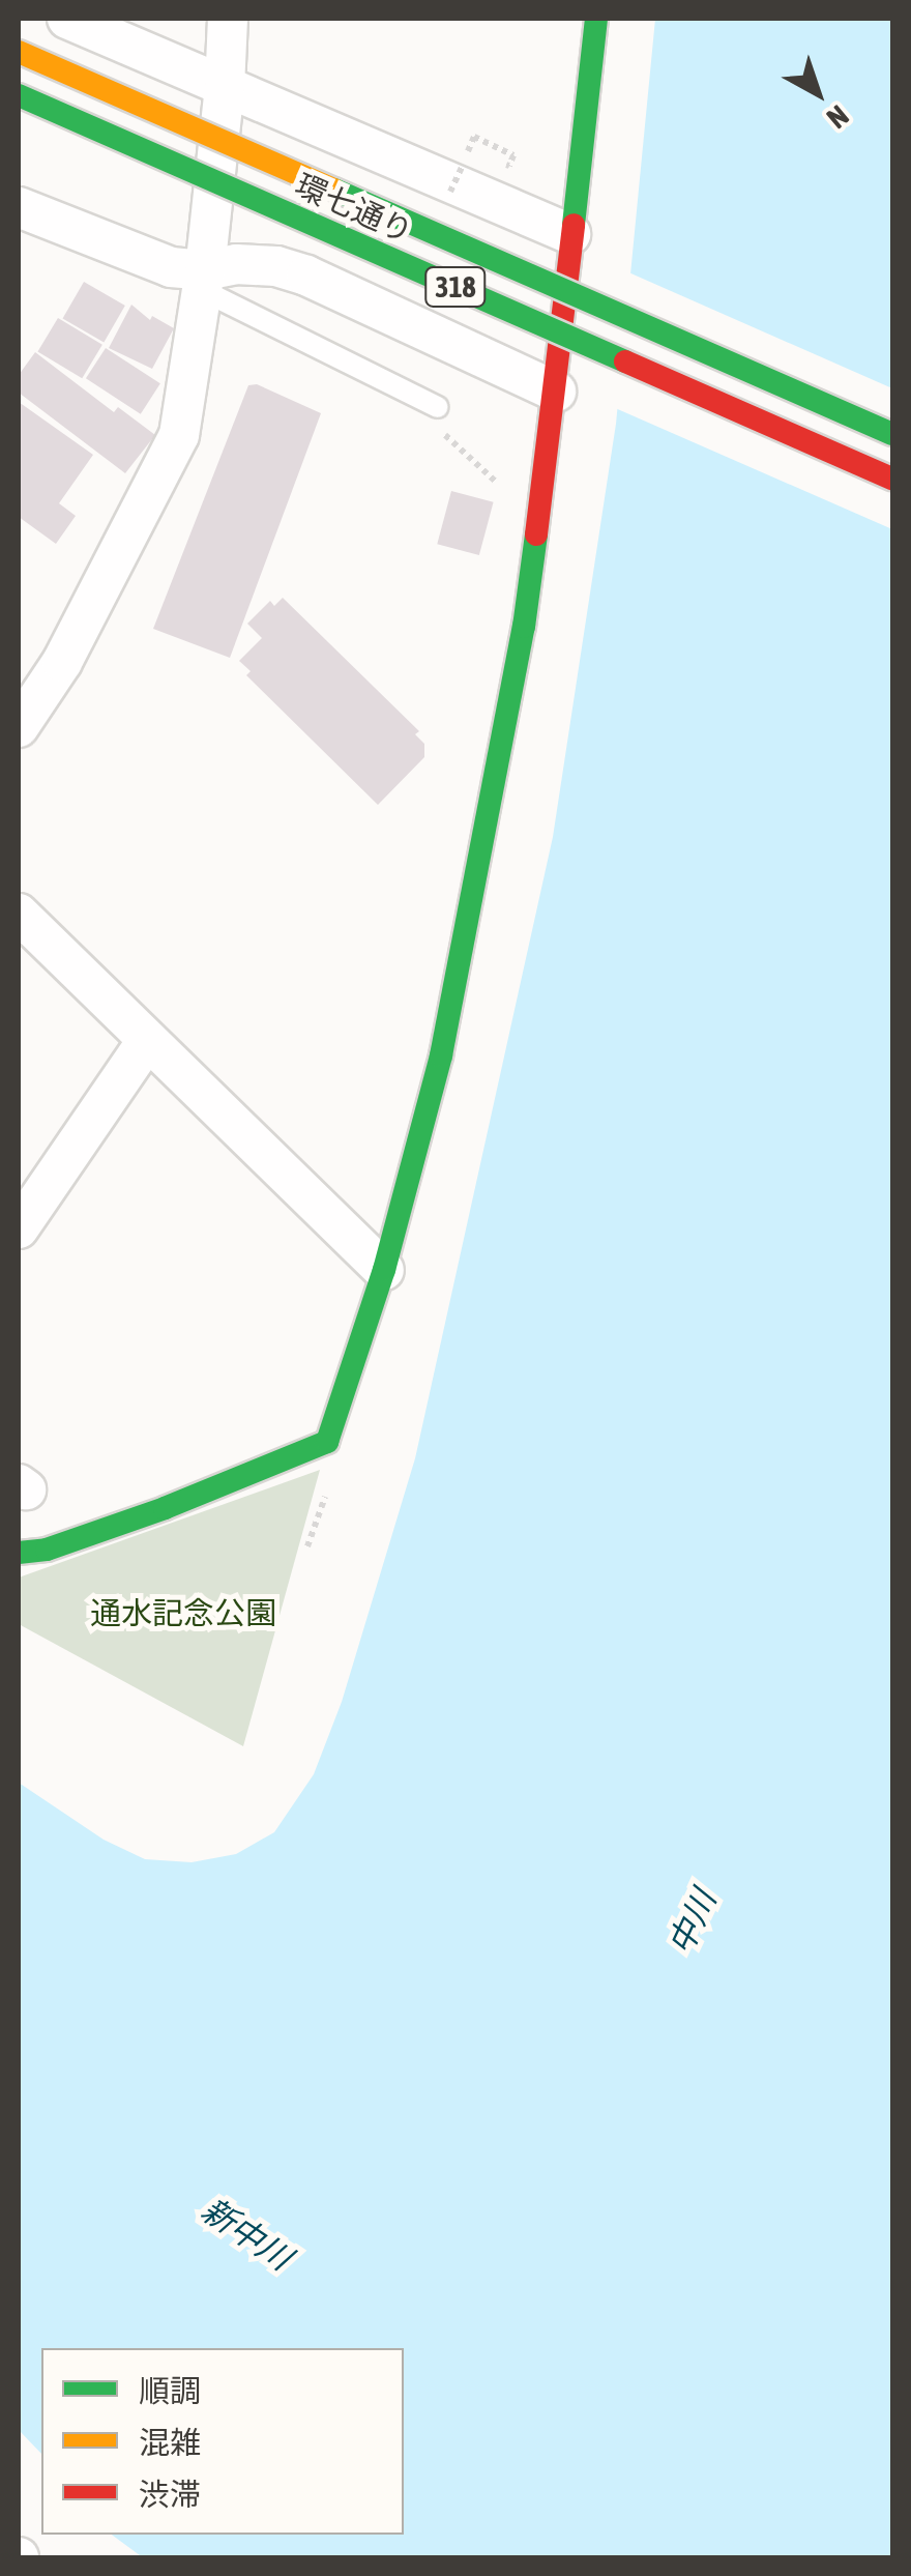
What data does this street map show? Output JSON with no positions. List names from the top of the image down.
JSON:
{
  "streets": {
    "main road": ["環七通り", "318"]
  },
  "water": ["中川", "新中川"],
  "parks": ["通水記念公園"],
  "legend": ["順調", "混雑", "渋滞"],
  "north": "bottom right"
}
